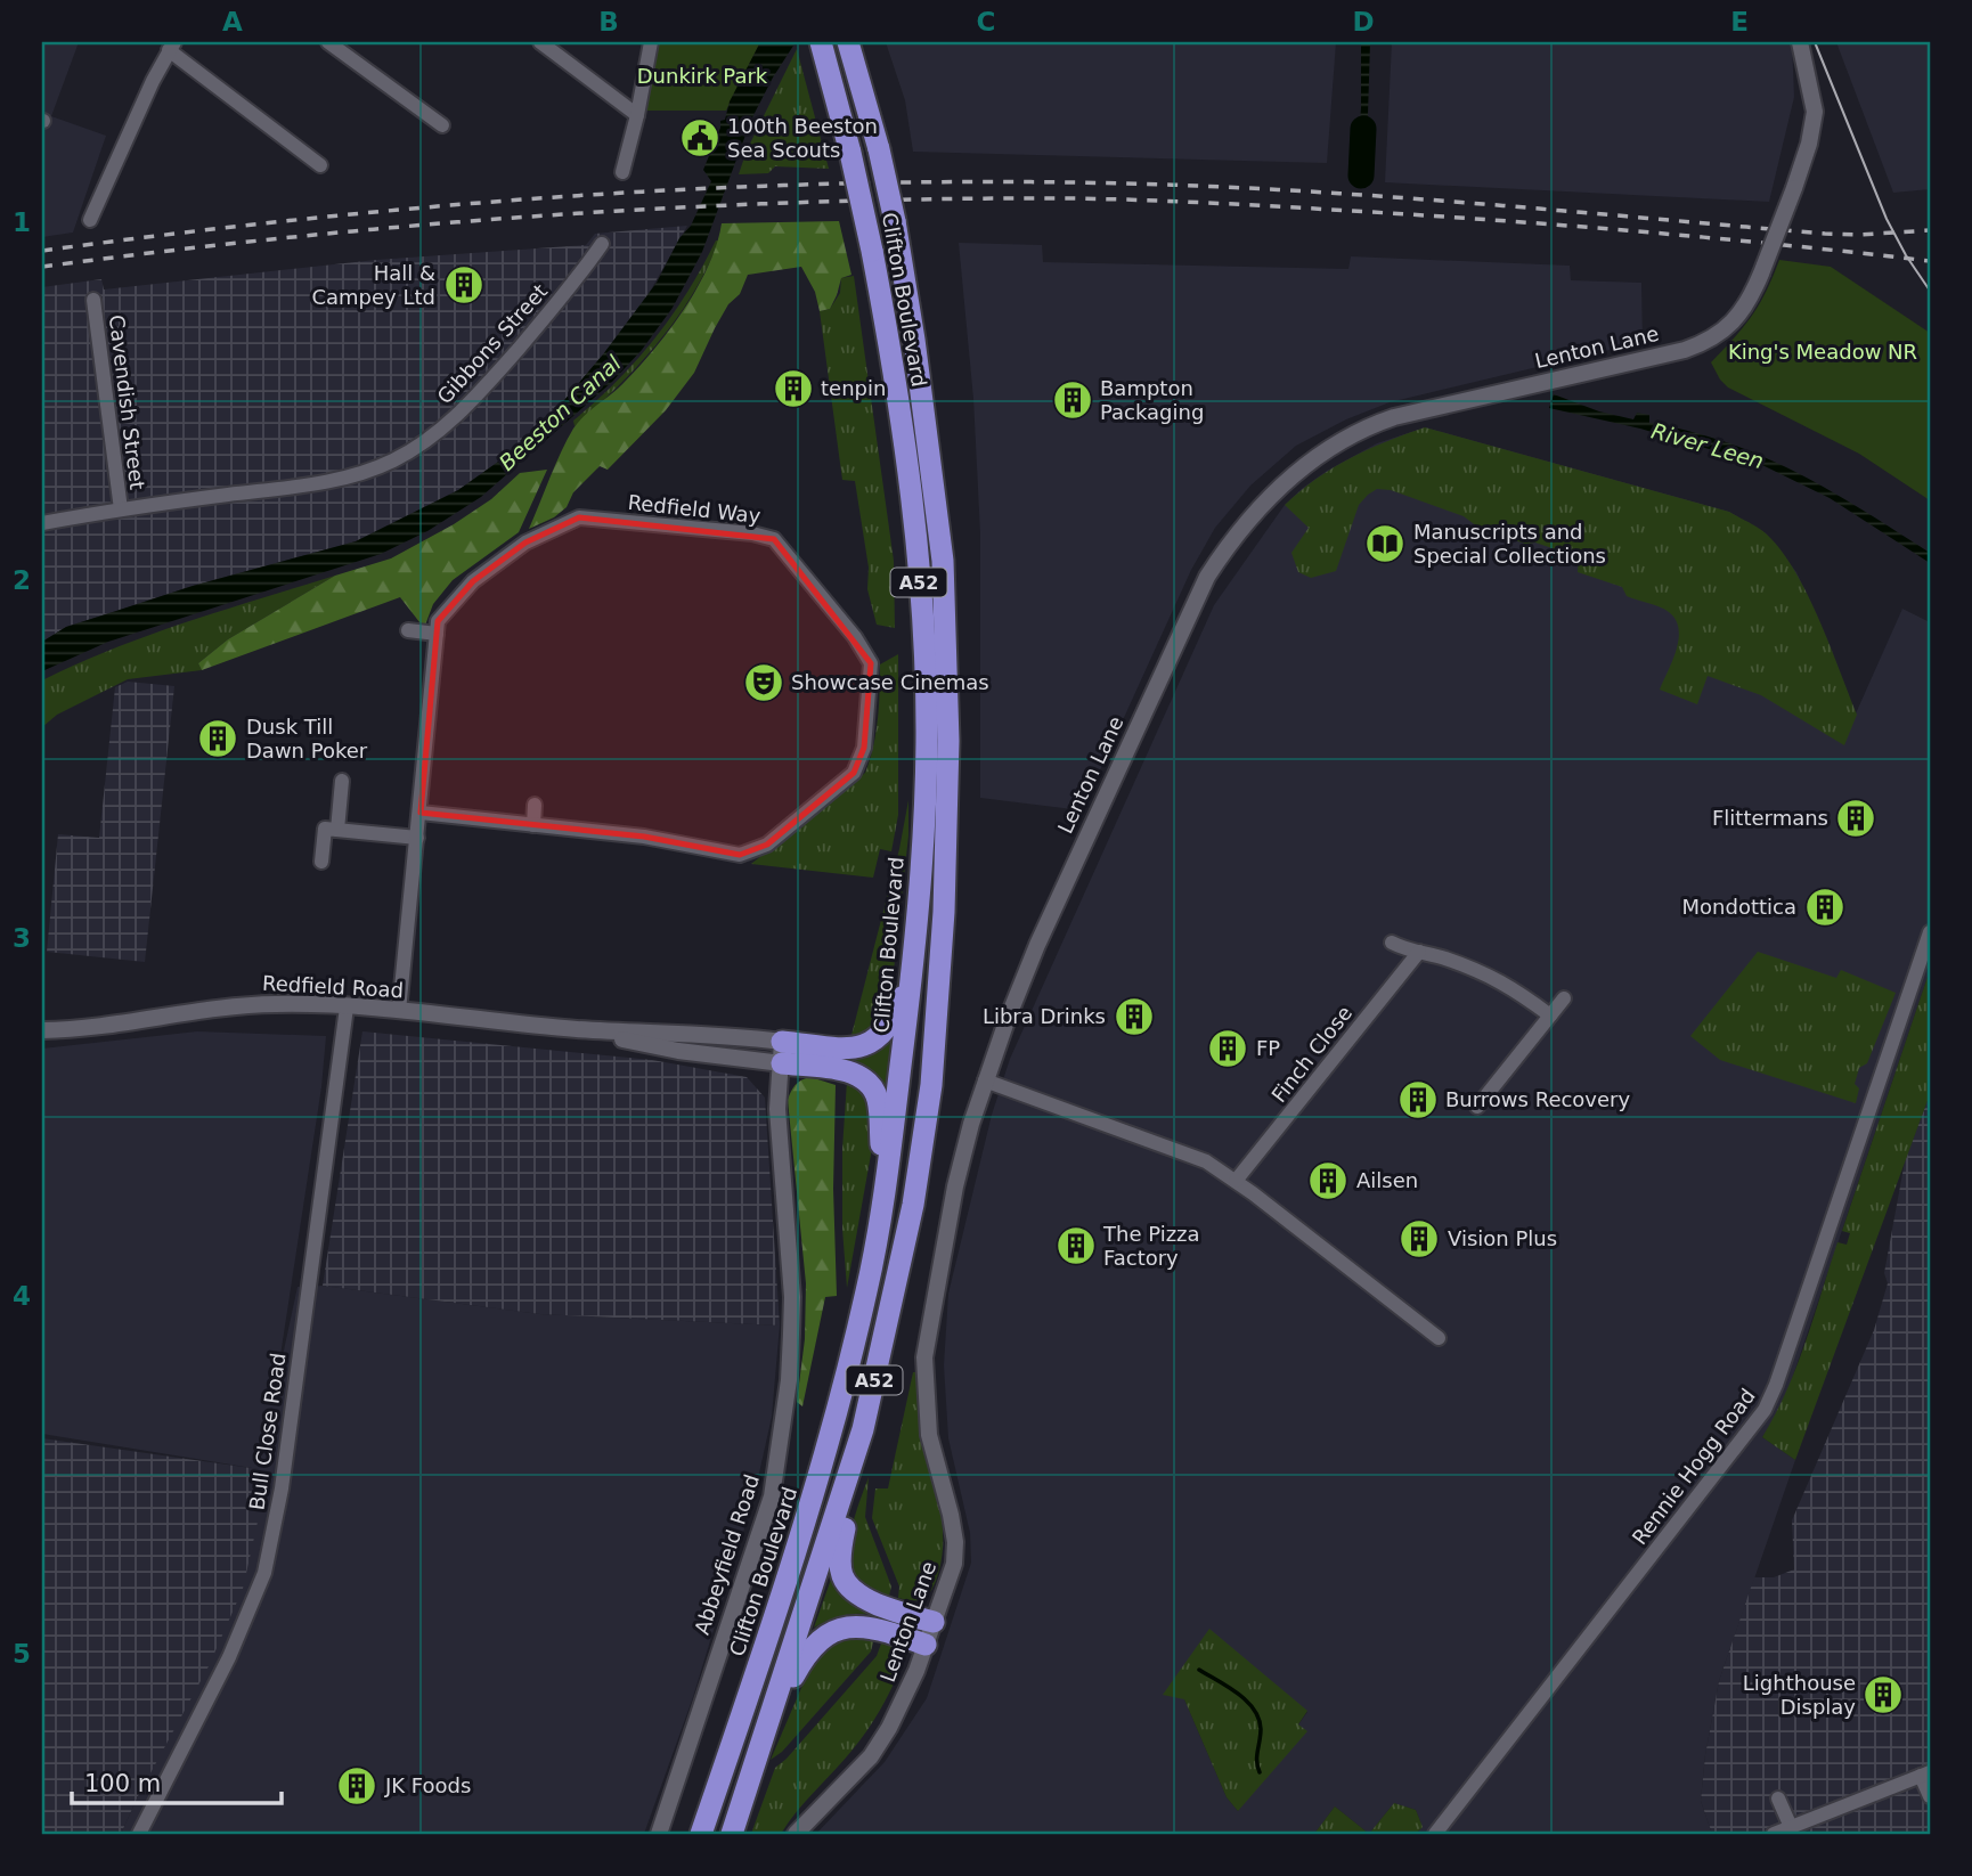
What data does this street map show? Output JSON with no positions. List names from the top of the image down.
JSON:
{
  "streets": {
    "highway": ["Clifton Boulevard", "A52"],
    "street": [
      "Gibbons Street",
      "Lenton Lane",
      "Cavendish Street",
      "Redfield Way",
      "Redfield Road",
      "Finch Close",
      "Bull Close Road",
      "Rennie Hogg Road",
      "Abbeyfield Road"
    ]
  },
  "crossings": [
    ["Gibbons Street", "Cavendish Street"],
    ["Redfield Way", "Redfield Road"],
    ["Redfield Road", "Bull Close Road"],
    ["Redfield Road", "Abbeyfield Road"]
  ],
  "water": ["Beeston Canal", "River Leen"],
  "parks": ["Dunkirk Park", "King's Meadow NR"],
  "places": {
    "public building": ["100th Beeston Sea Scouts"],
    "building": [
      "Hall & Campey Ltd",
      "tenpin",
      "Bampton Packaging",
      "Dusk Till Dawn Poker",
      "Flittermans",
      "Mondottica",
      "Libra Drinks",
      "FP",
      "Burrows Recovery",
      "Ailsen",
      "Vision Plus",
      "The Pizza Factory",
      "Lighthouse Display",
      "JK Foods"
    ],
    "library": ["Manuscripts and Special Collections"],
    "theatre": ["Showcase Cinemas"]
  },
  "scale_bar": "100 m",
  "grid": {
    "columns": [
      "A",
      "B",
      "C",
      "D",
      "E"
    ],
    "rows": [
      "1",
      "2",
      "3",
      "4",
      "5"
    ]
  }
}
